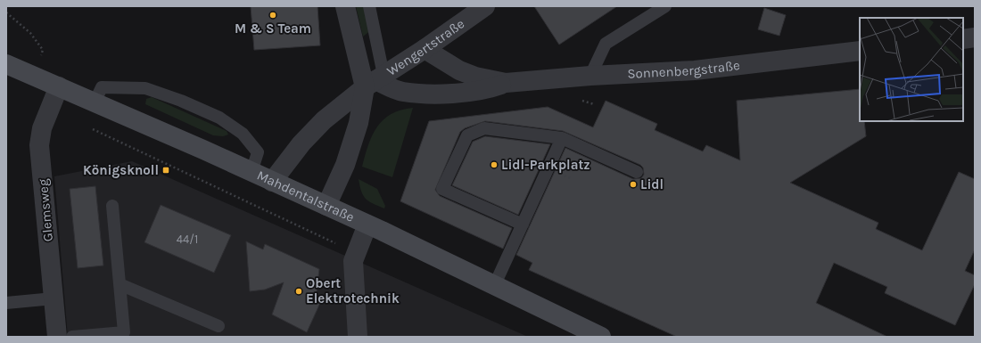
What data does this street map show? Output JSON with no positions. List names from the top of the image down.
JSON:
{
  "streets": {
    "main road": ["Mahdentalstraße"],
    "street": ["Wengertstraße", "Sonnenbergstraße", "Glemsweg"]
  },
  "crossings": [
    ["Wengertstraße", "Sonnenbergstraße"],
    ["Wengertstraße", "Mahdentalstraße"],
    ["Mahdentalstraße", "Glemsweg"]
  ],
  "places": {
    "other": [
      "M & S Team",
      "Lidl-Parkplatz",
      "Lidl",
      "Obert Elektrotechnik"
    ],
    "transit": ["Königsknoll"]
  },
  "house_numbers": ["44/1"]
}
